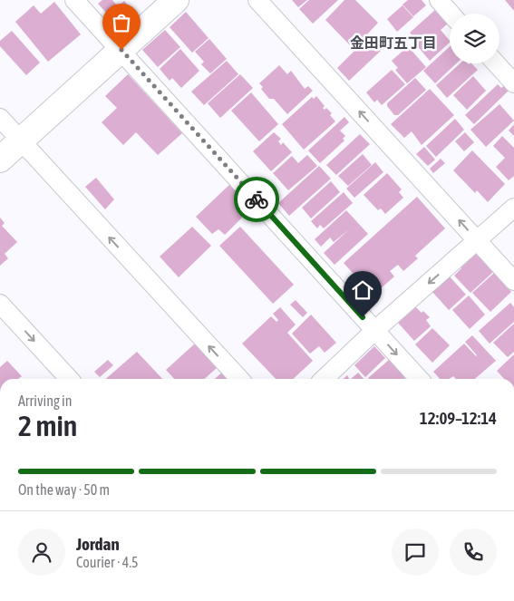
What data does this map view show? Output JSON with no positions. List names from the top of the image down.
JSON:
{
  "districts": ["金田町五丁目"],
  "page": {
    "heading": ["2 min", "Arriving in", "12:09–12:14"],
    "panel": ["Jordan", "Courier · 4.5"],
    "bar": "On the way · 50 m"
  }
}
